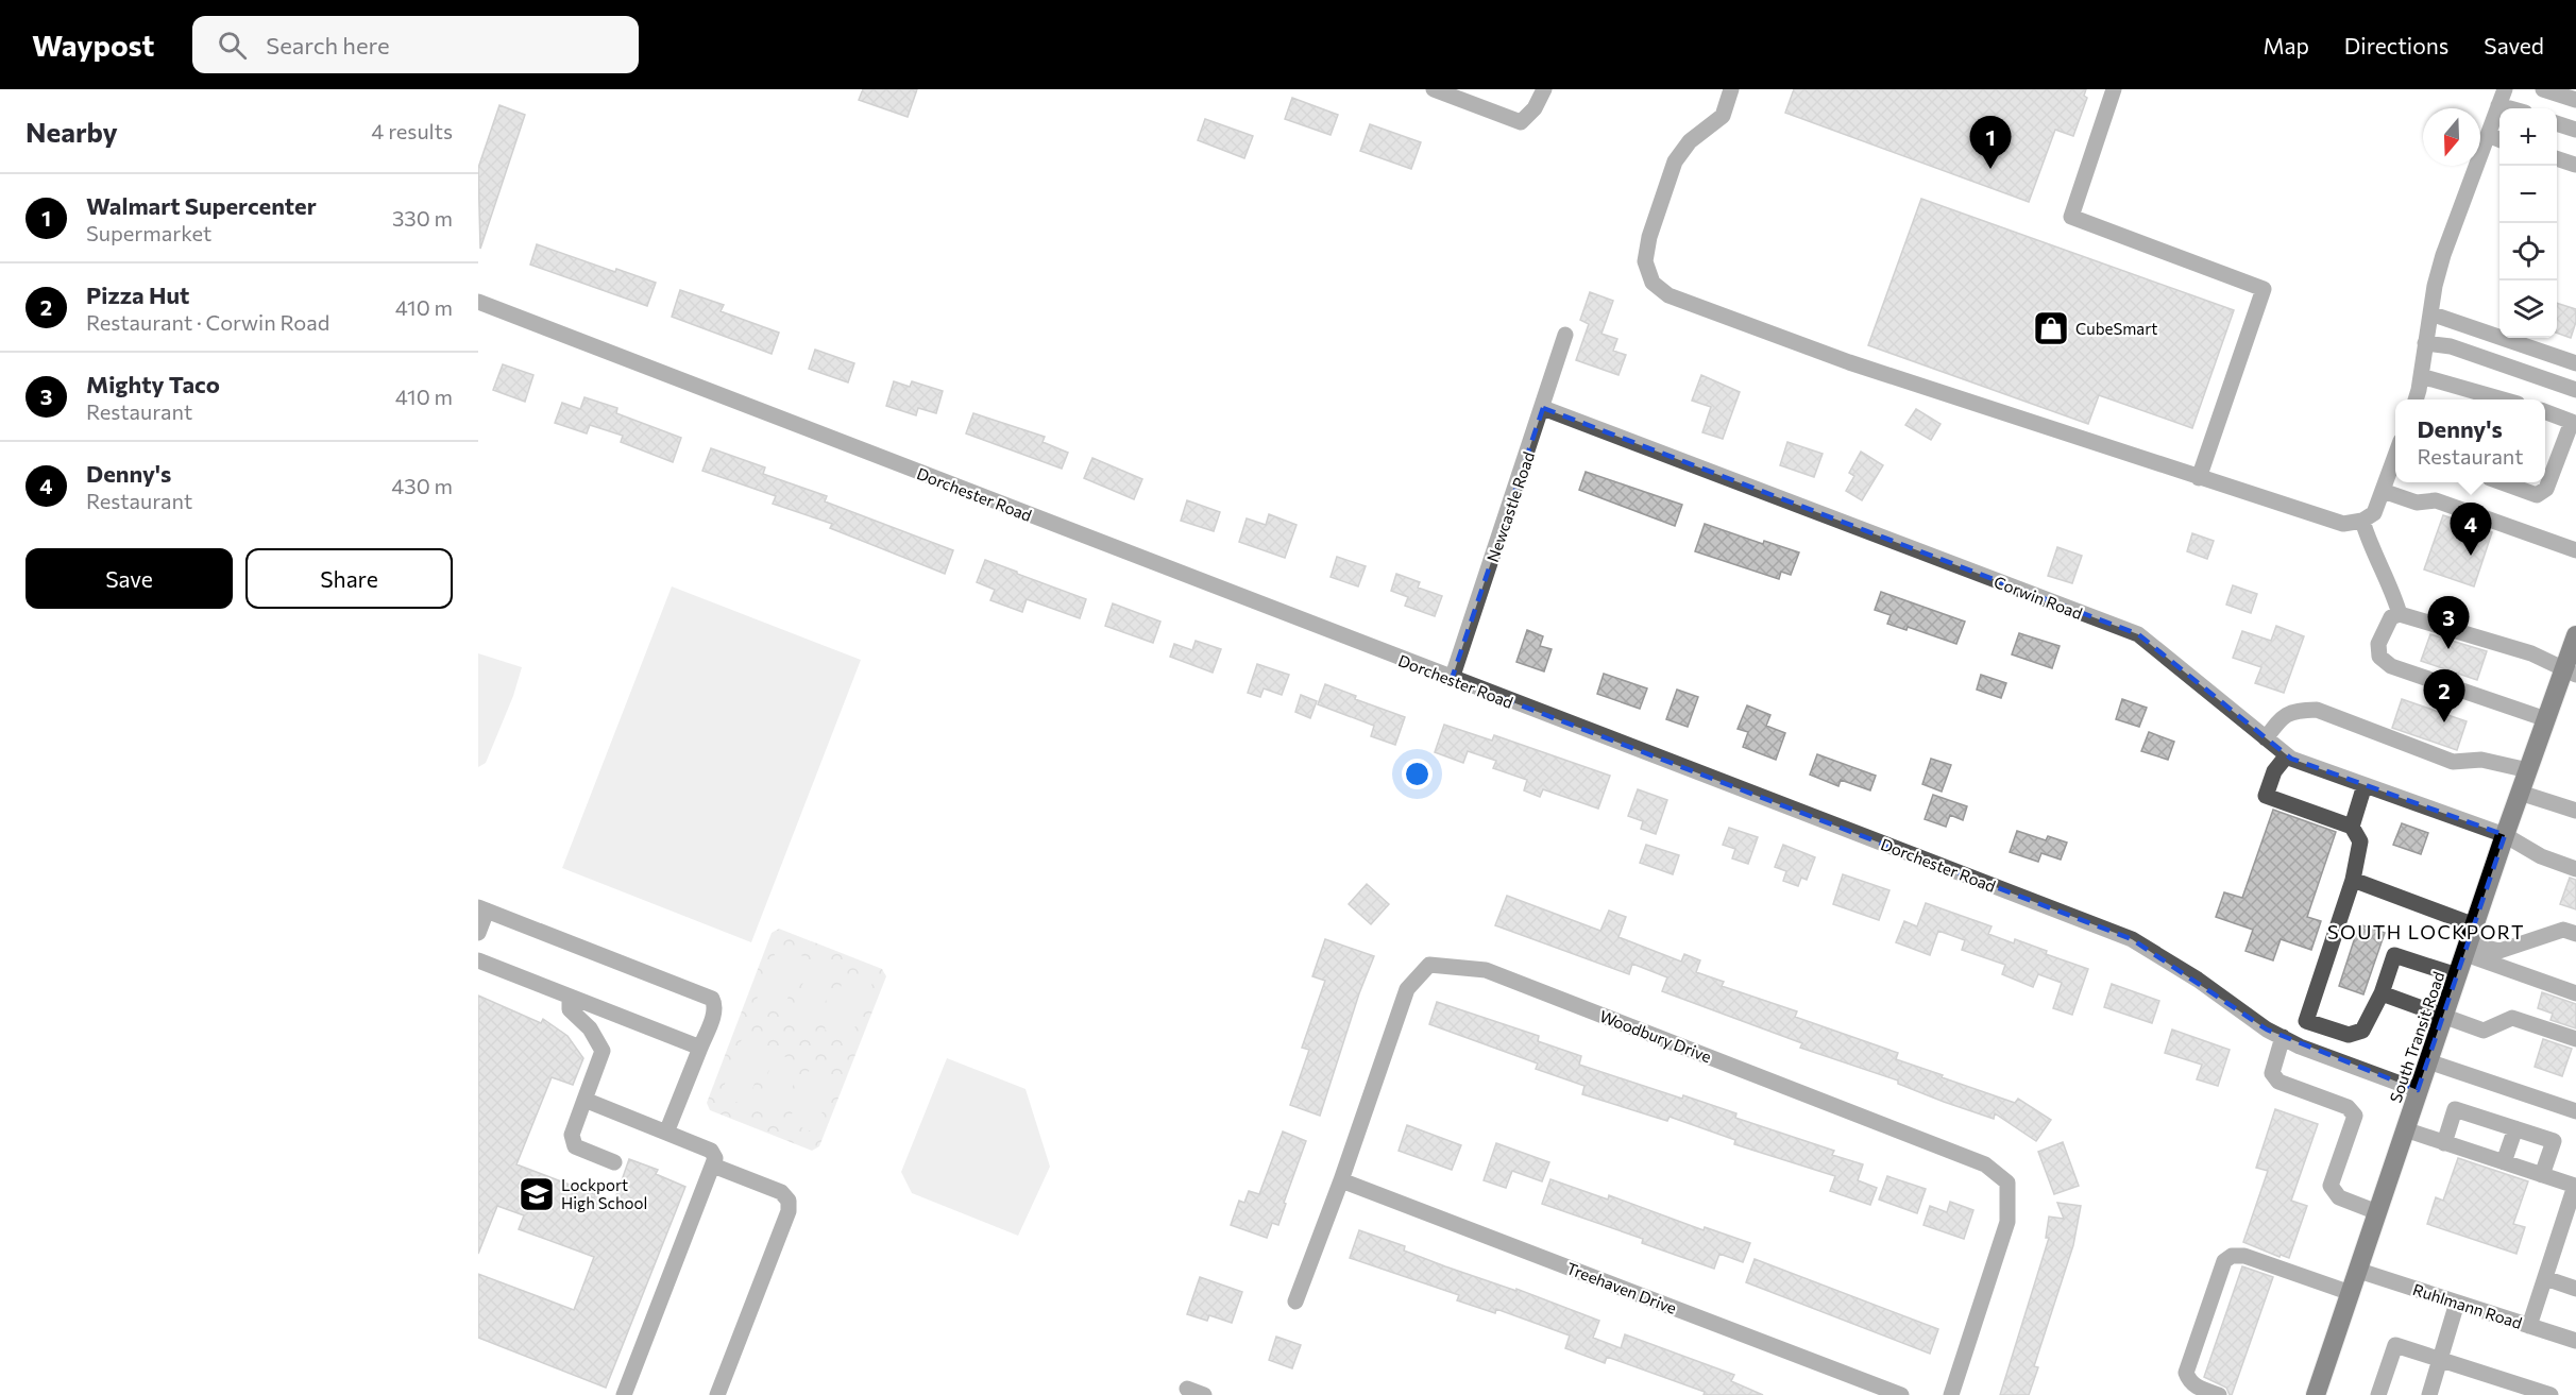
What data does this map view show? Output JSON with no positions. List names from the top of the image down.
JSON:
{
  "streets": {
    "highway": ["South Transit Road"],
    "street": [
      "Dorchester Road",
      "Newcastle Road",
      "Corwin Road",
      "Woodbury Drive",
      "Treehaven Drive",
      "Ruhlmann Road"
    ]
  },
  "crossings": [
    ["Dorchester Road", "Newcastle Road"],
    ["Dorchester Road", "South Transit Road"],
    ["Newcastle Road", "Corwin Road"],
    ["Corwin Road", "South Transit Road"],
    ["Woodbury Drive", "Treehaven Drive"],
    ["South Transit Road", "Ruhlmann Road"]
  ],
  "districts": ["SOUTH LOCKPORT"],
  "places": {
    "shop": ["CubeSmart"],
    "school or university": ["Lockport High School"]
  },
  "north": "bottom",
  "page": {
    "header": "Waypost",
    "search": "Search here",
    "nav": ["Map", "Directions", "Saved"],
    "heading": ["Nearby", "4 results"],
    "map_buttons": ["+", "−"],
    "pins": [
      "1",
      "4",
      "3",
      "2"
    ],
    "list": [
      {
        "mark": "1",
        "name": "Walmart Supercenter",
        "note": "Supermarket",
        "value": "330 m"
      },
      {
        "mark": "2",
        "name": "Pizza Hut",
        "note": "Restaurant · Corwin Road",
        "value": "410 m"
      },
      {
        "mark": "3",
        "name": "Mighty Taco",
        "note": "Restaurant",
        "value": "410 m"
      },
      {
        "mark": "4",
        "name": "Denny's",
        "note": "Restaurant",
        "value": "430 m"
      }
    ],
    "popup": ["Denny's", "Restaurant"],
    "buttons": ["Save", "Share"]
  }
}
